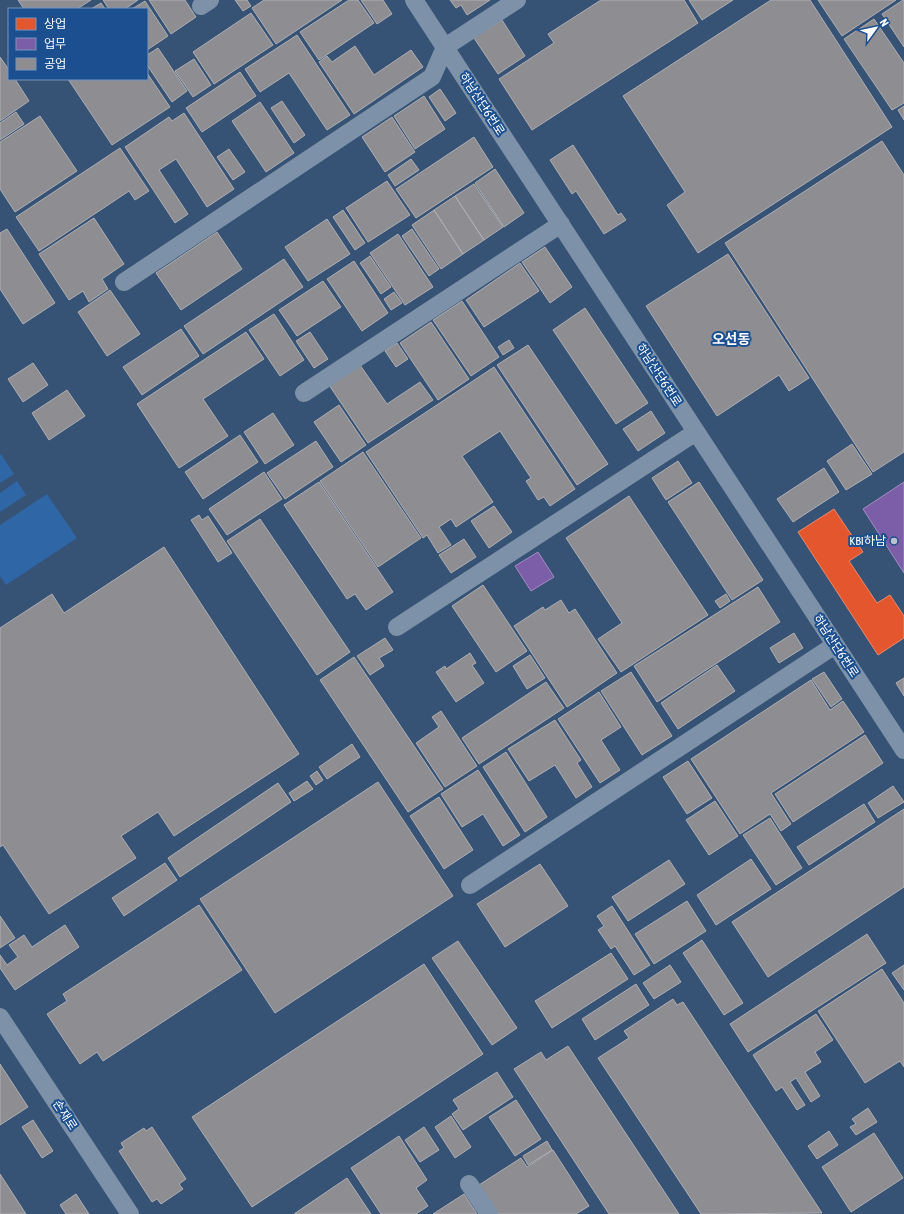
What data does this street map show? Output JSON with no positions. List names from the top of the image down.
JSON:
{
  "streets": {
    "street": ["하남산단6번로", "손재로"]
  },
  "districts": ["오선동"],
  "places": ["KBI하남"],
  "legend": ["상업", "업무", "공업"],
  "north": "top right"
}
